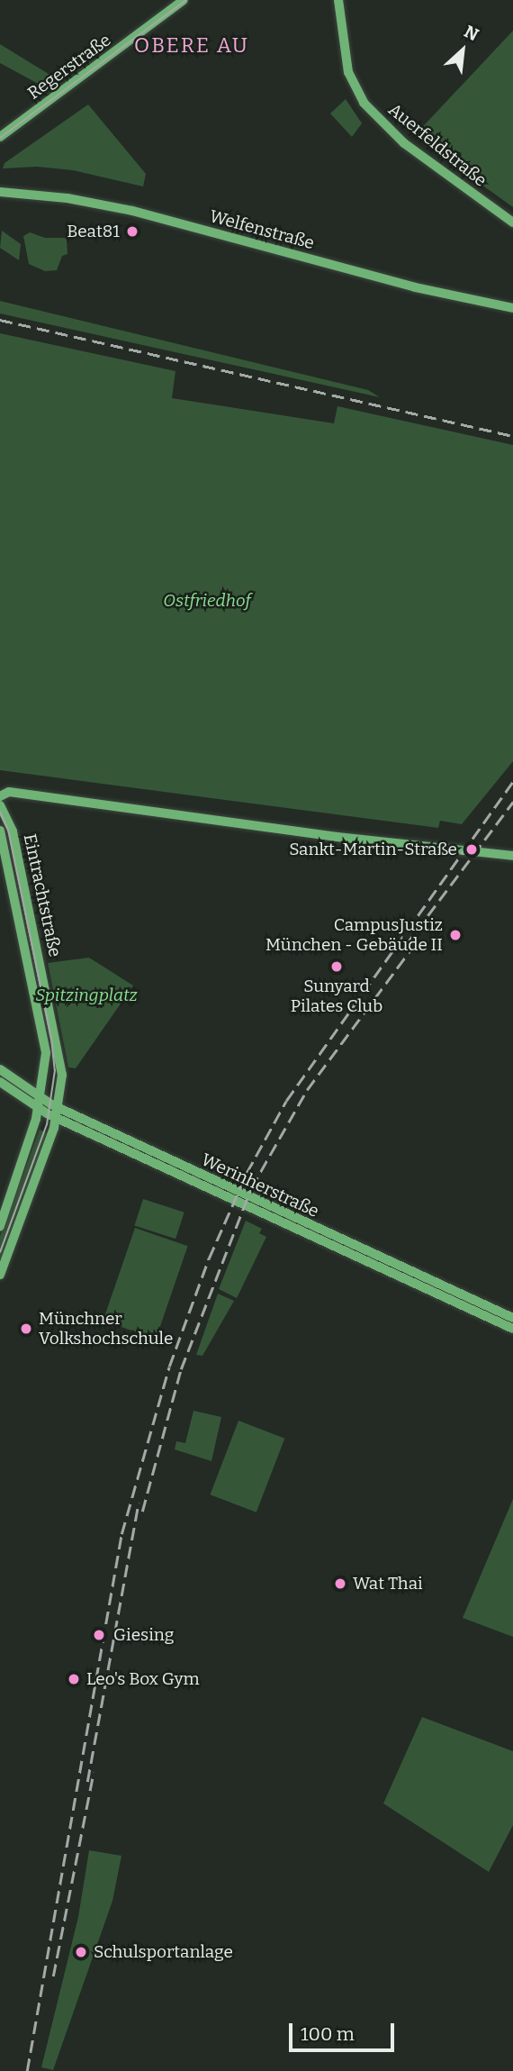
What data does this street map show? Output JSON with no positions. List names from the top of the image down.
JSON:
{
  "streets": {
    "main road": [
      "Regerstraße",
      "Auerfeldstraße",
      "Welfenstraße",
      "Eintrachtstraße",
      "Werinherstraße"
    ]
  },
  "crossings": [
    ["Eintrachtstraße", "Werinherstraße"]
  ],
  "districts": ["OBERE AU"],
  "parks": ["Ostfriedhof", "Spitzingplatz"],
  "places": [
    "Beat81",
    "Sankt-Martin-Straße",
    "CampusJustiz München - Gebäude II",
    "Sunyard Pilates Club",
    "Münchner Volkshochschule",
    "Wat Thai",
    "Giesing",
    "Leo's Box Gym",
    "Schulsportanlage"
  ],
  "scale_bar": "100 m",
  "north": "top right"
}
